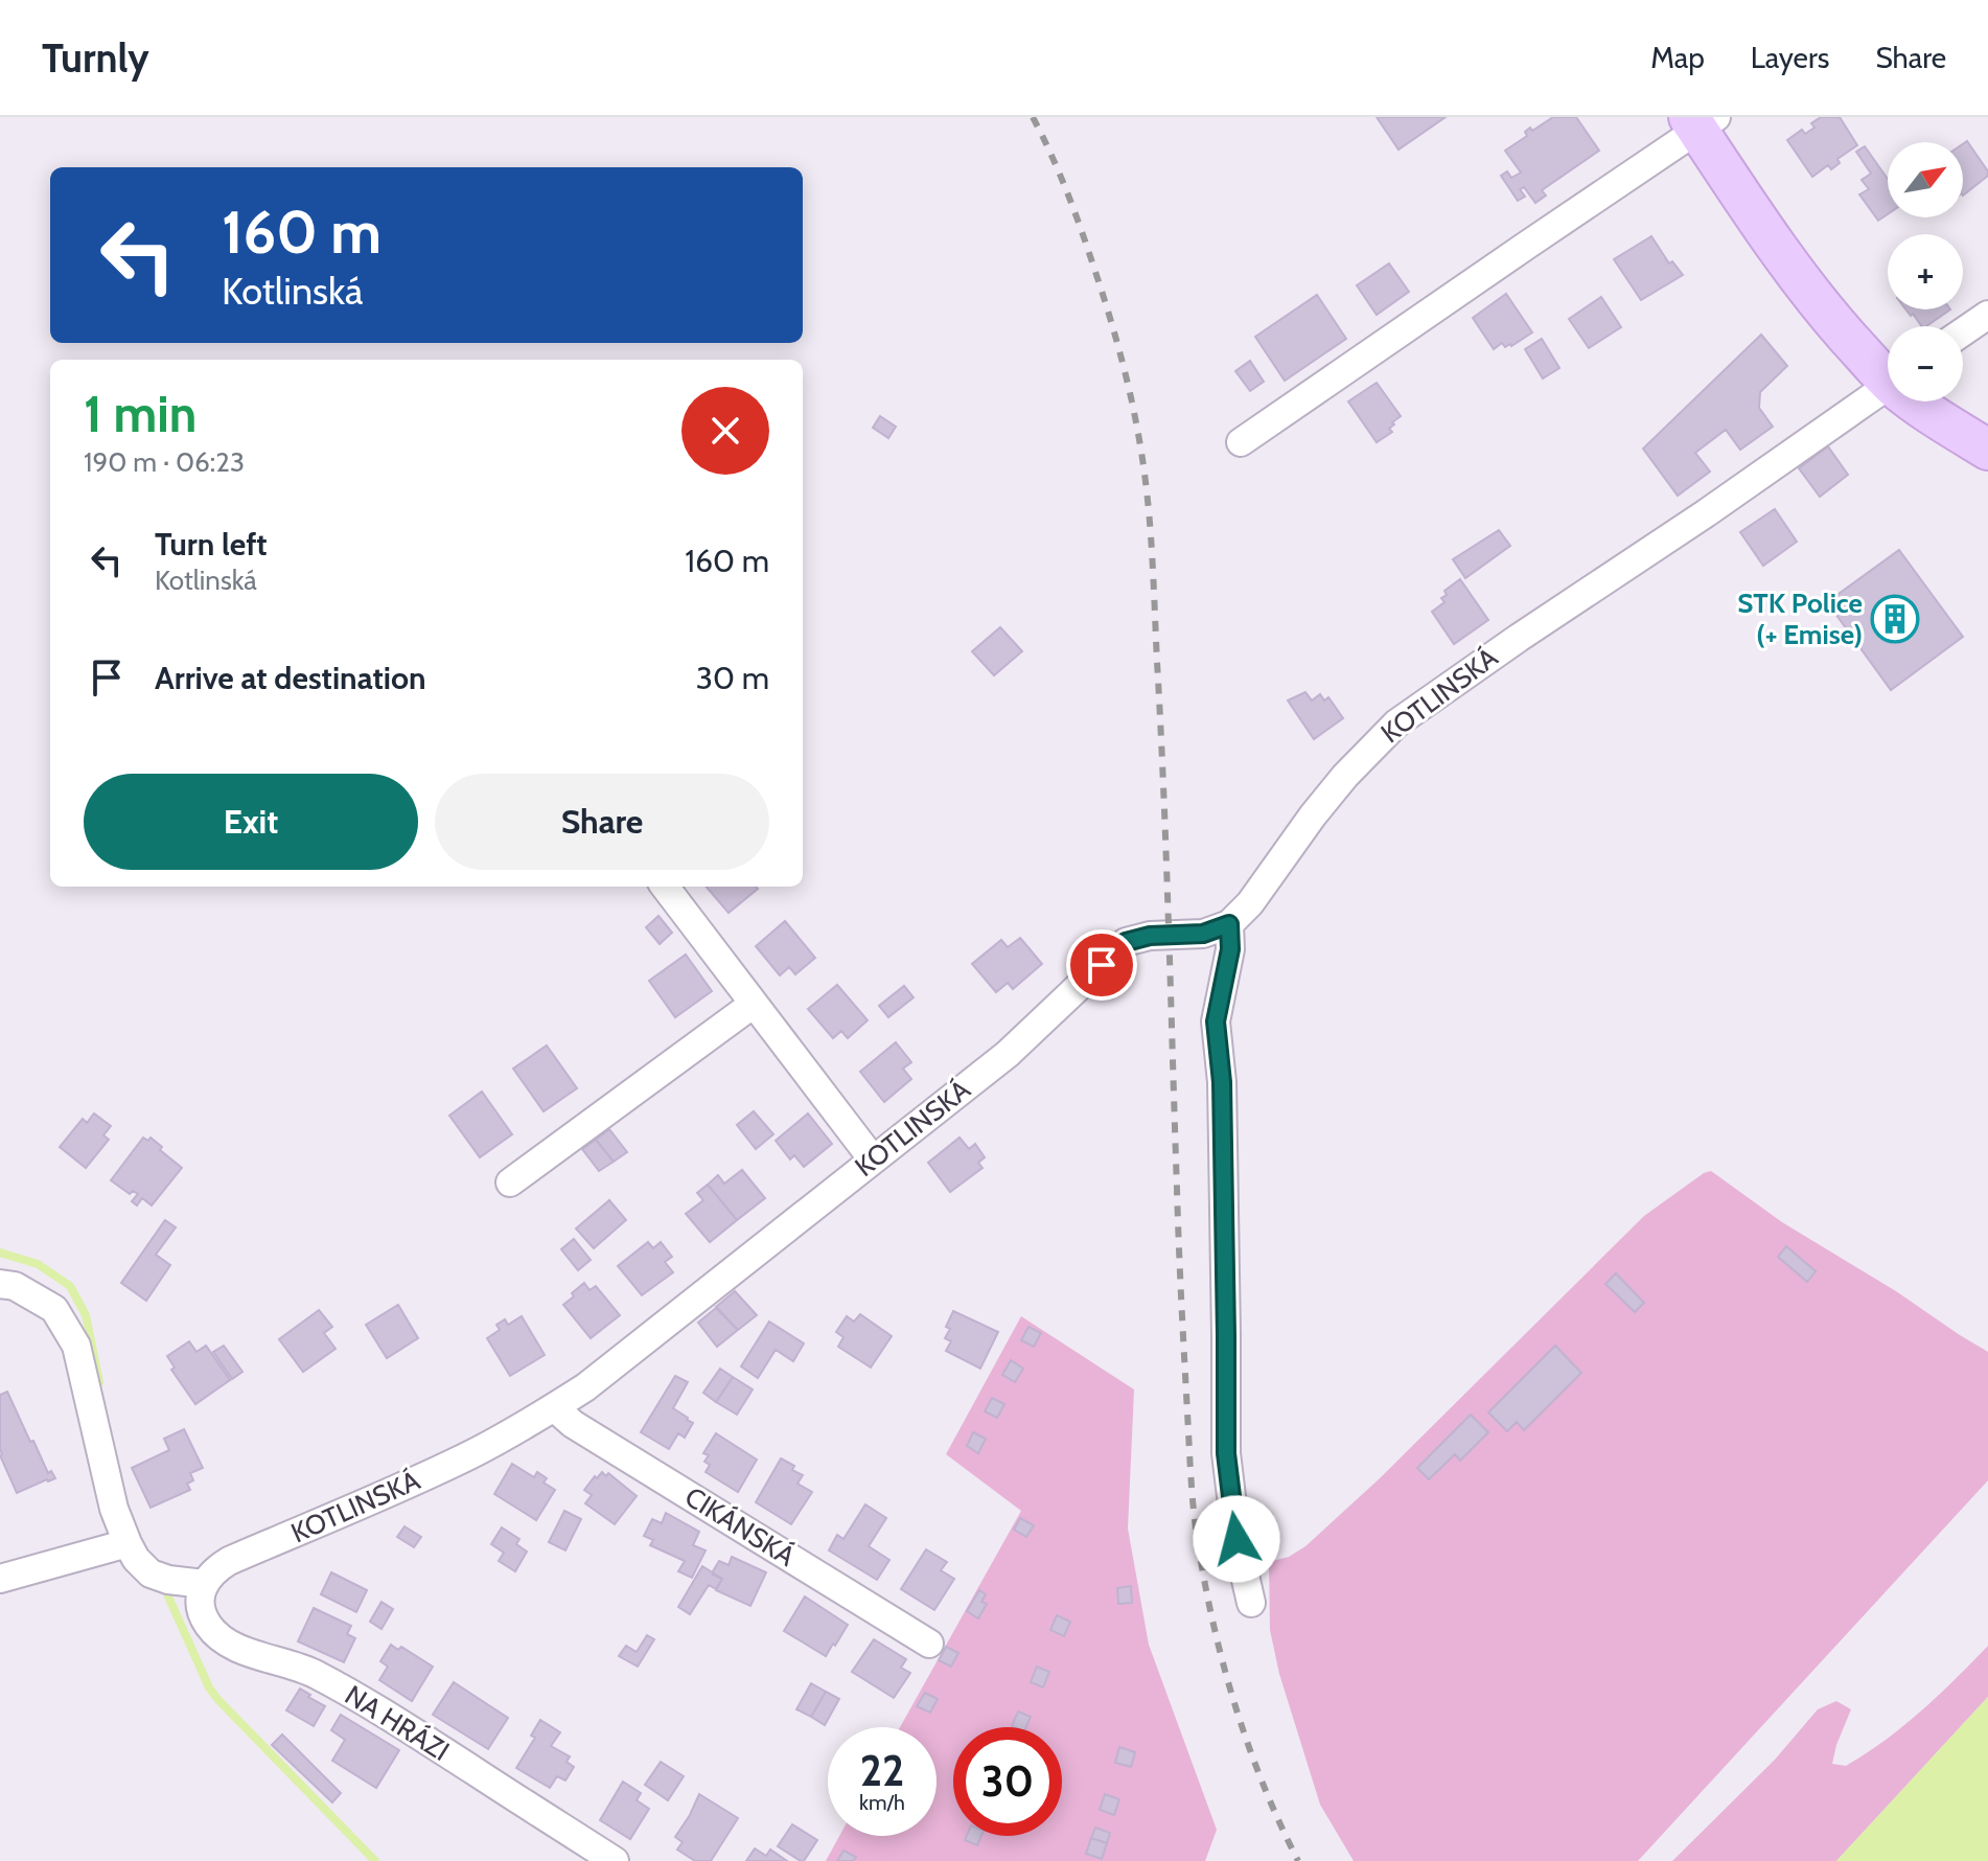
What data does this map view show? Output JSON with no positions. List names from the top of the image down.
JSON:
{
  "streets": {
    "street": ["KOTLINSKÁ", "CIKÁNSKÁ", "NA HRÁZI"]
  },
  "crossings": [
    ["KOTLINSKÁ", "CIKÁNSKÁ"],
    ["KOTLINSKÁ", "NA HRÁZI"]
  ],
  "places": {
    "building": ["STK Police (+ Emise)"]
  },
  "north": "top right",
  "page": {
    "header": "Turnly",
    "nav": ["Map", "Layers", "Share"],
    "map_buttons": ["+", "−"],
    "turn": ["160 m", "Kotlinská"],
    "heading": ["1 min", "190 m · 06:23"],
    "list": [
      {
        "name": "Turn left",
        "note": "Kotlinská",
        "value": "160 m"
      },
      {
        "name": "Arrive at destination",
        "value": "30 m"
      }
    ],
    "buttons": ["Exit", "Share"],
    "speed": "22 km/h",
    "limit": "30"
  }
}
